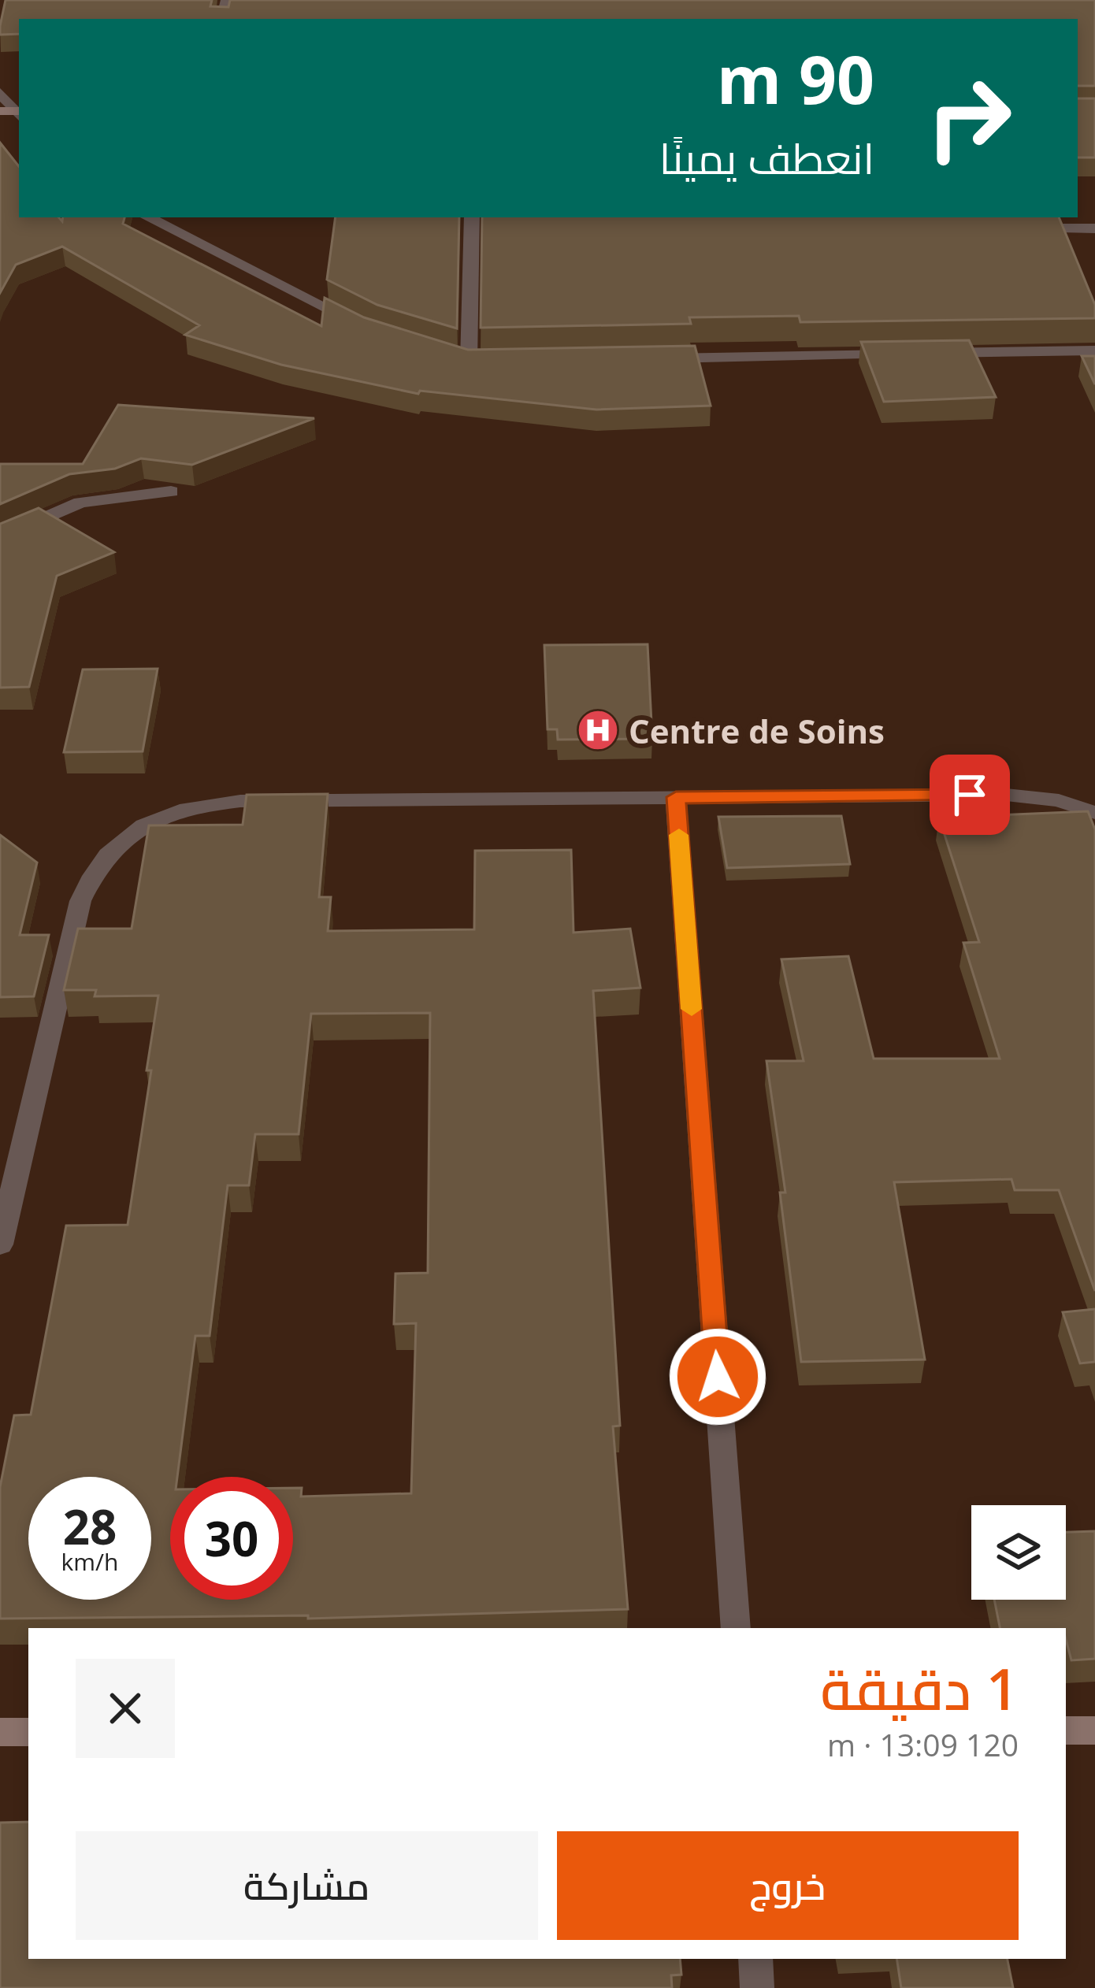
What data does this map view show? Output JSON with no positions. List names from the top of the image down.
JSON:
{
  "places": {
    "hospital": ["Centre de Soins"]
  },
  "page": {
    "turn": ["90 m", "انعطف يمينًا"],
    "speed": "28 km/h",
    "limit": "30",
    "heading": ["1 دقيقة", "120 m · 13:09"],
    "buttons": ["خروج", "مشاركة"]
  }
}
